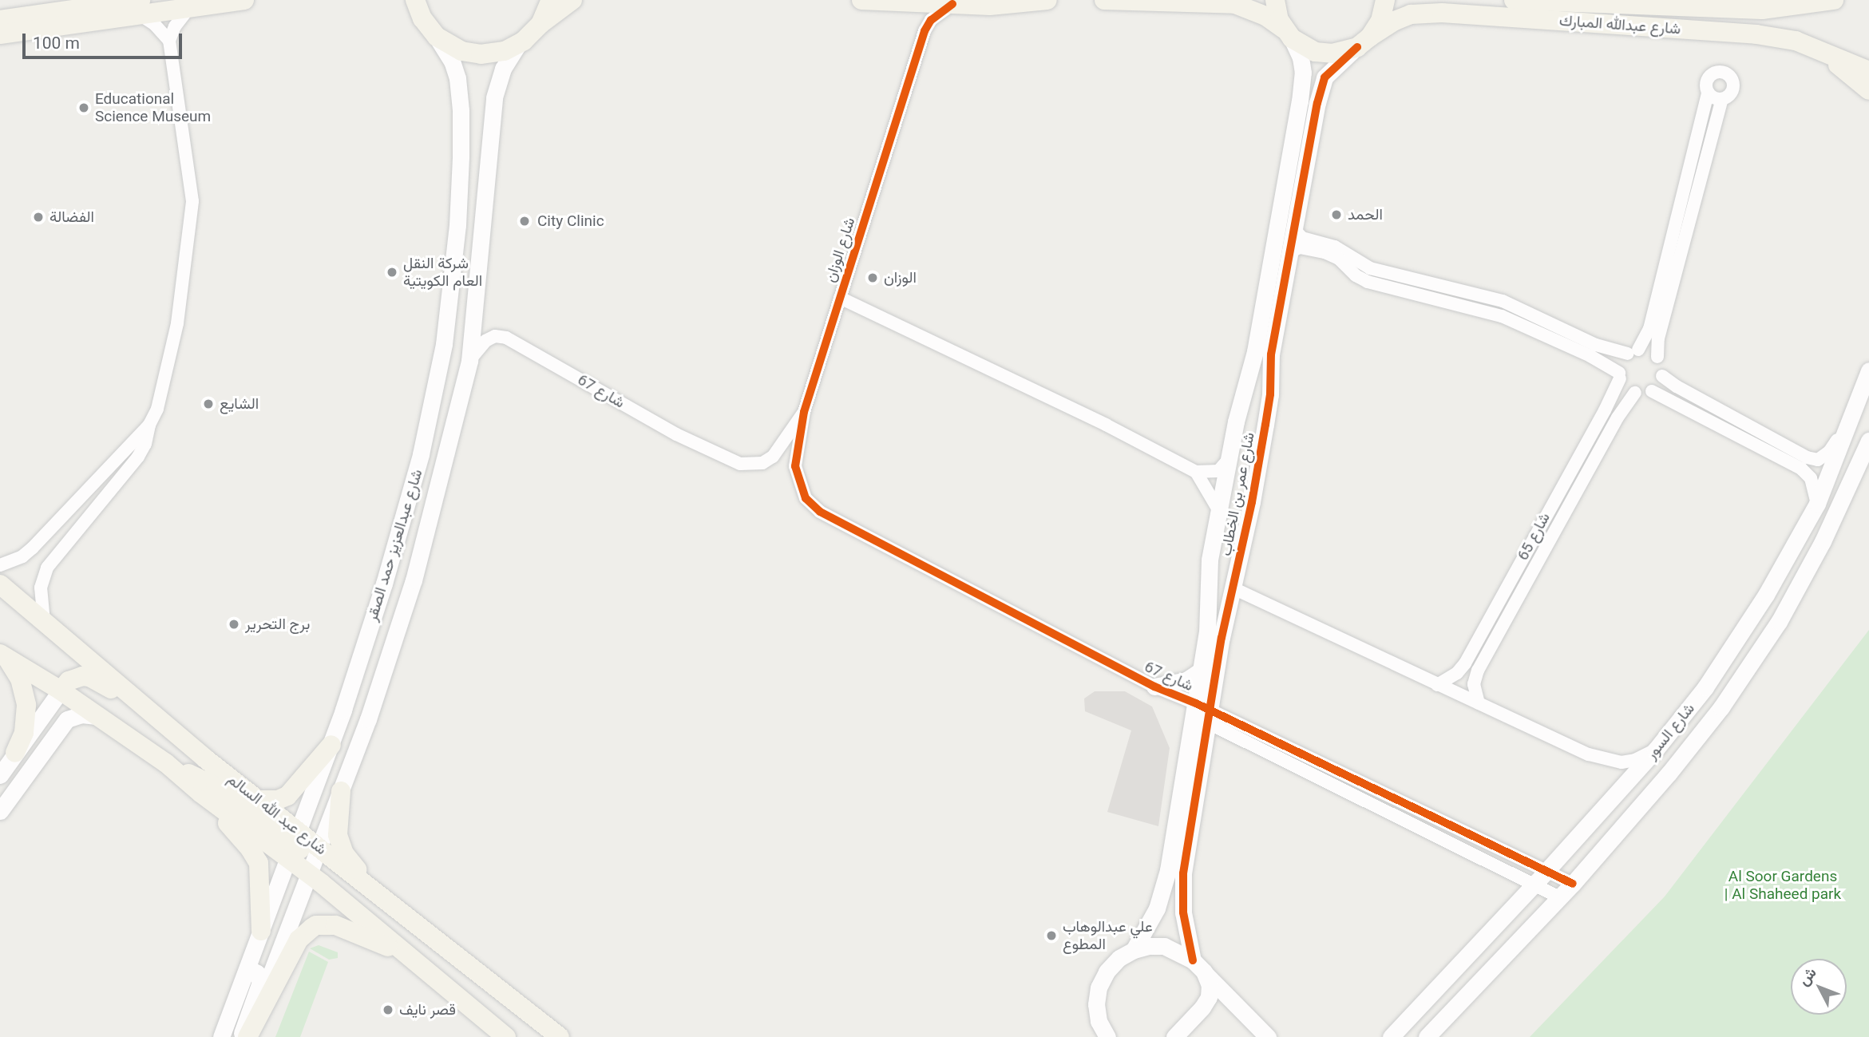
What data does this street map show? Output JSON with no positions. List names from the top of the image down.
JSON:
{
  "streets": {
    "main road": [
      "شارع عبدالله المبارك",
      "شارع عمر بن الخطاب",
      "شارع عبدالعزيز حمد الصقر",
      "شارع السور",
      "شارع عبد الله السالم"
    ],
    "street": ["شارع الوزان", "شارع 67", "شارع 65"]
  },
  "crossings": [
    ["شارع عبدالله المبارك", "شارع عمر بن الخطاب"],
    ["شارع الوزان", "شارع 67"],
    ["شارع 67", "شارع عمر بن الخطاب"],
    ["شارع 67", "شارع عبدالعزيز حمد الصقر"],
    ["شارع 67", "شارع السور"],
    ["شارع عبدالعزيز حمد الصقر", "شارع عبد الله السالم"]
  ],
  "parks": ["Al Soor Gardens | Al Shaheed park"],
  "places": [
    "Educational Science Museum",
    "الحمد",
    "الفضالة",
    "City Clinic",
    "شركة النقل العام الكويتية",
    "الوزان",
    "الشايع",
    "برج التحرير",
    "علي عبدالوهاب المطوع",
    "قصر نايف"
  ],
  "scale_bar": "100 m",
  "north": "top left"
}
